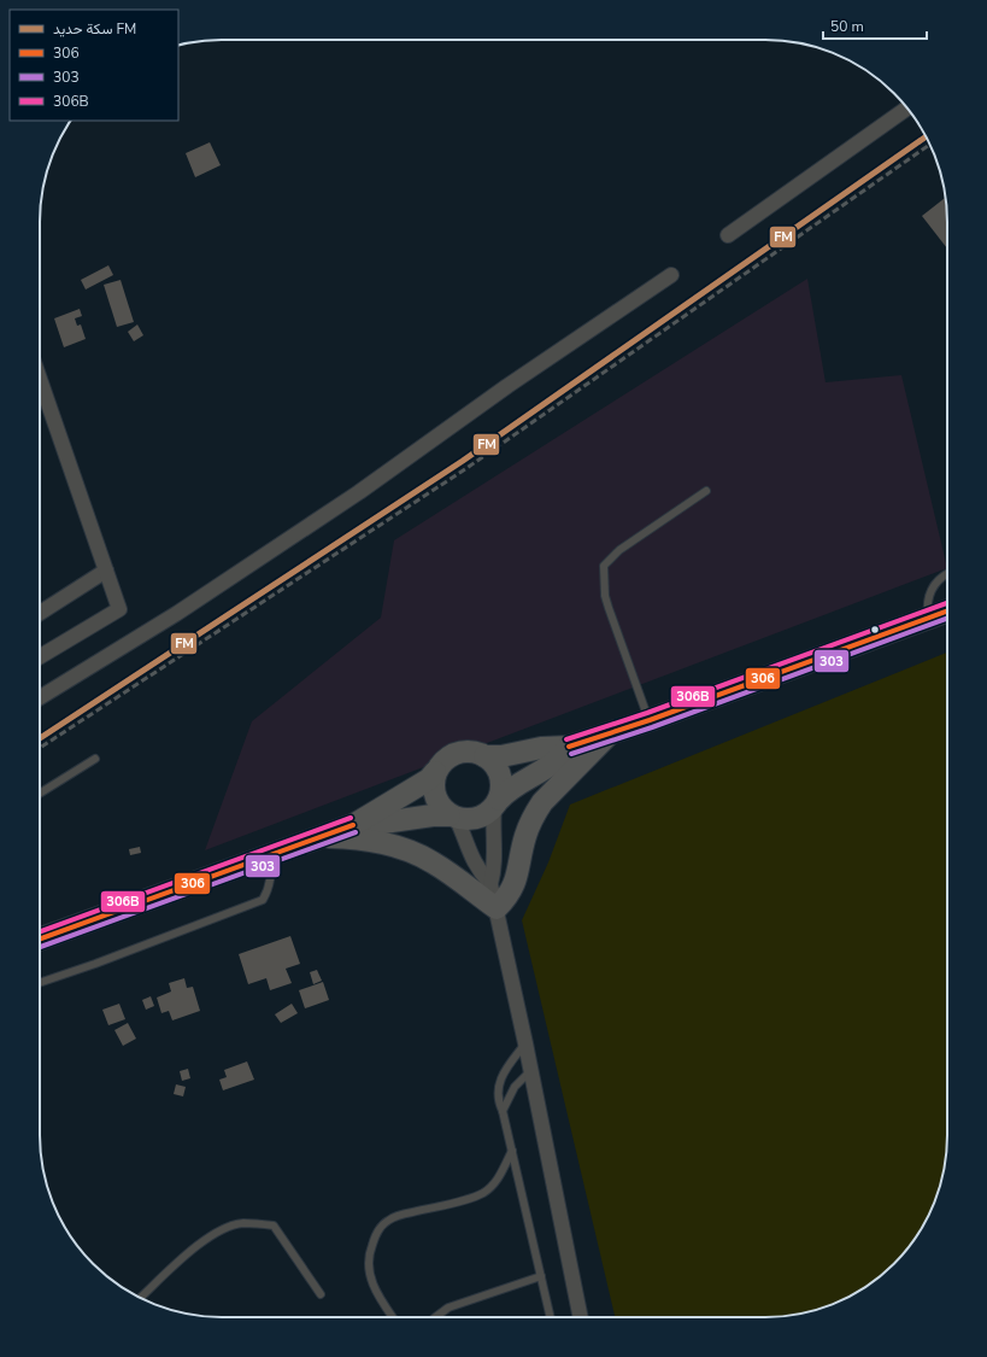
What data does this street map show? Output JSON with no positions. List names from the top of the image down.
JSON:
{
  "lines": [
    "rail line FM",
    "transit line 306B",
    "transit line 306",
    "transit line 303"
  ],
  "legend": [
    "سكة حديد FM",
    "306",
    "303",
    "306B"
  ],
  "scale_bar": "50 m"
}
